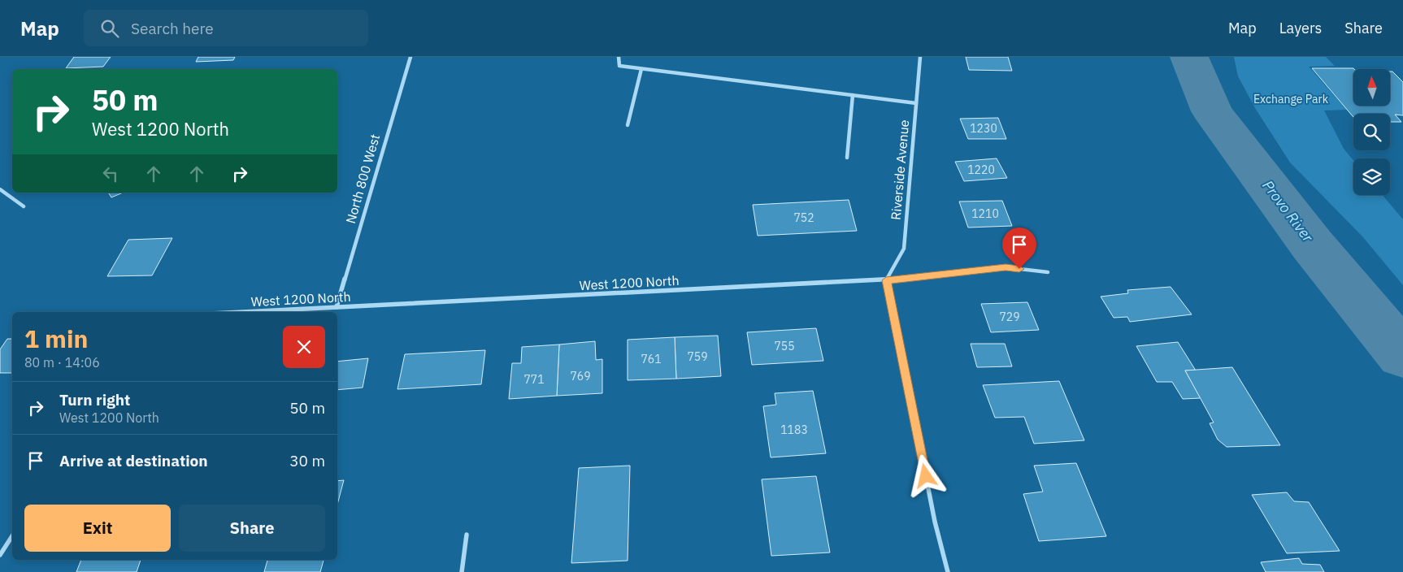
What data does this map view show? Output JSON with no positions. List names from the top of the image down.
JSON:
{
  "streets": {
    "street": ["Riverside Avenue", "North 800 West", "West 1200 North"]
  },
  "crossings": [
    ["Riverside Avenue", "West 1200 North"],
    ["North 800 West", "West 1200 North"]
  ],
  "water": ["Provo River"],
  "parks": ["Exchange Park"],
  "house_numbers": [
    "1230",
    "1220",
    "1210",
    "752",
    "729",
    "755",
    "759",
    "761",
    "769",
    "771",
    "1183"
  ],
  "north": "top",
  "page": {
    "header": "Map",
    "search": "Search here",
    "nav": ["Map", "Layers", "Share"],
    "turn": ["50 m", "West 1200 North"],
    "heading": ["1 min", "80 m · 14:06"],
    "list": [
      {
        "name": "Turn right",
        "note": "West 1200 North",
        "value": "50 m"
      },
      {
        "name": "Arrive at destination",
        "value": "30 m"
      }
    ],
    "buttons": ["Exit", "Share"]
  }
}
